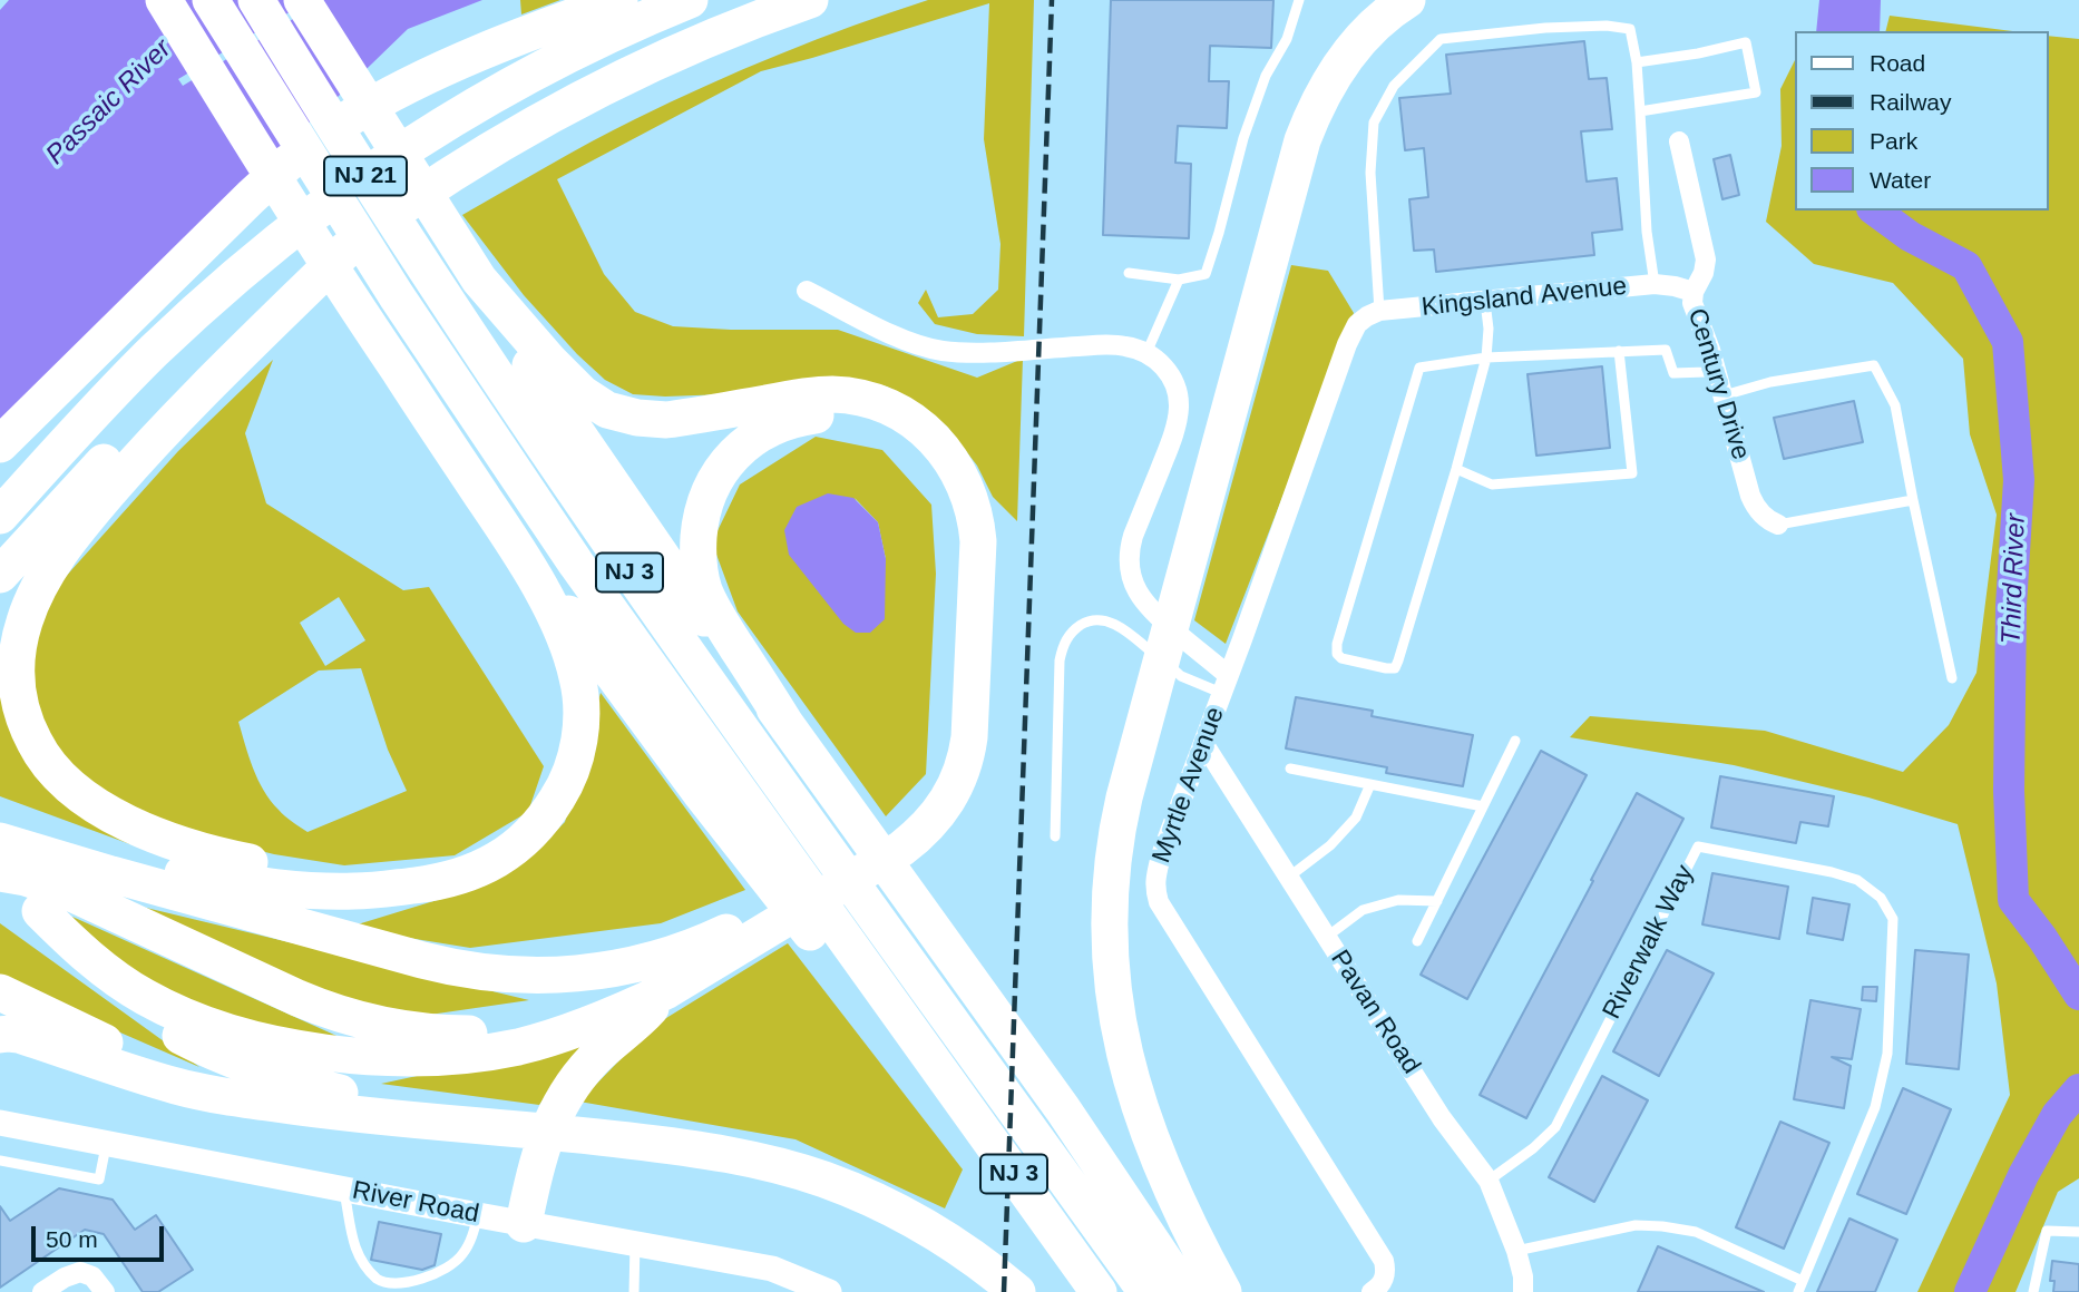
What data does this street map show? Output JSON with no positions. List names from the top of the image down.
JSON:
{
  "streets": {
    "highway": ["NJ 21", "NJ 3"],
    "street": [
      "Kingsland Avenue",
      "Century Drive",
      "Myrtle Avenue",
      "Pavan Road",
      "River Road"
    ],
    "lane": ["Riverwalk Way"]
  },
  "crossings": [
    ["Kingsland Avenue", "Century Drive"],
    ["Kingsland Avenue", "Myrtle Avenue"],
    ["Myrtle Avenue", "Pavan Road"],
    ["Riverwalk Way", "Pavan Road"]
  ],
  "water": ["Passaic River", "Third River"],
  "legend": [
    "Road",
    "Railway",
    "Park",
    "Water"
  ],
  "scale_bar": "50 m"
}
